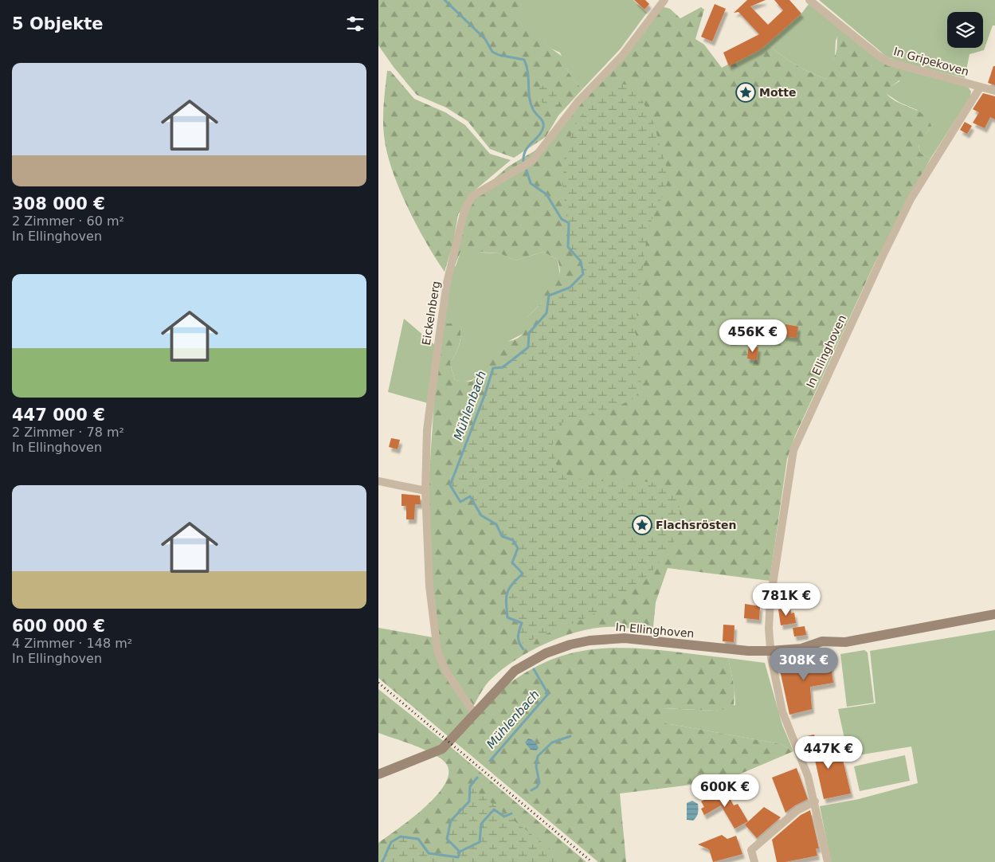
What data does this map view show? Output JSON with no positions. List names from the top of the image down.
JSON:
{
  "streets": {
    "street": ["In Gripekoven", "Eickelnberg", "In Ellinghoven"]
  },
  "crossings": [
    ["In Gripekoven", "In Ellinghoven"],
    ["Eickelnberg", "In Ellinghoven"]
  ],
  "water": ["Mühlenbach"],
  "places": {
    "place": ["Motte", "Flachsrösten"]
  },
  "page": {
    "heading": "5 Objekte",
    "list": [
      {
        "name": "308 000 €",
        "note": "2 Zimmer · 60 m² · In Ellinghoven"
      },
      {
        "name": "447 000 €",
        "note": "2 Zimmer · 78 m² · In Ellinghoven"
      },
      {
        "name": "600 000 €",
        "note": "4 Zimmer · 148 m² · In Ellinghoven"
      }
    ],
    "price": [
      "456K €",
      "781K €",
      "308K €",
      "447K €",
      "600K €"
    ]
  }
}
